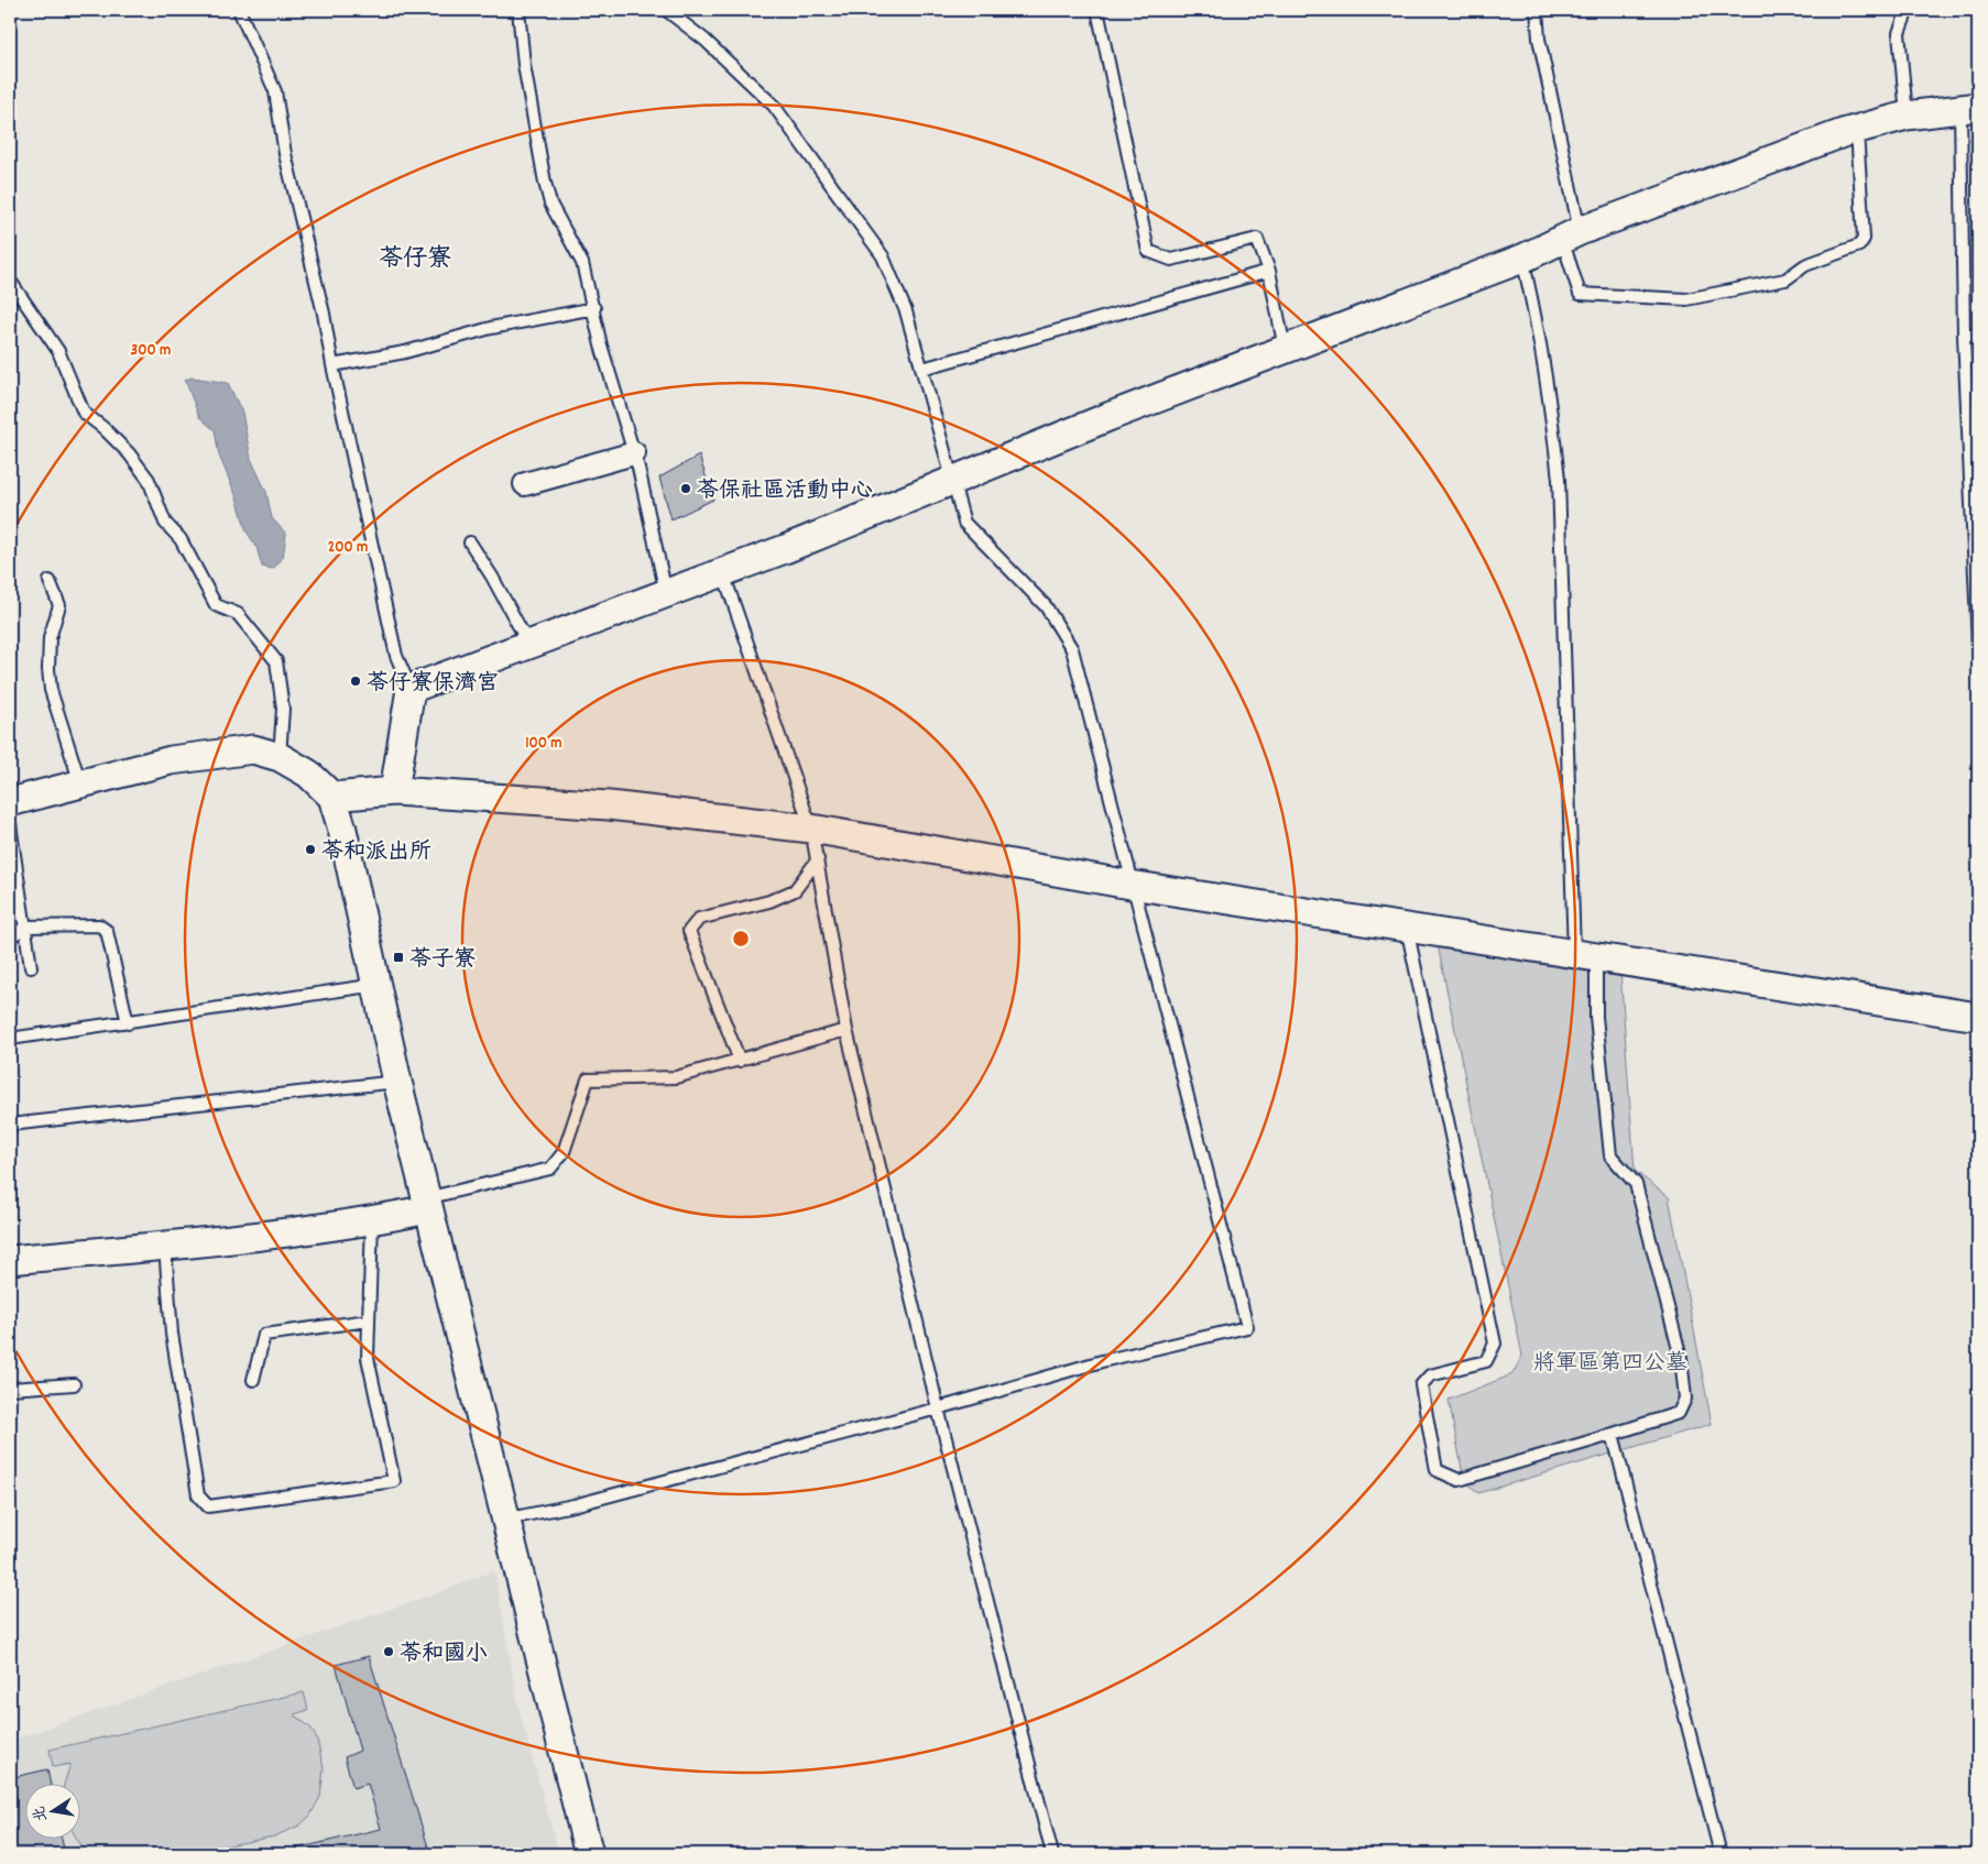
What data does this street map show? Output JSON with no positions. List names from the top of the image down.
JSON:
{
  "districts": ["苓仔寮"],
  "parks": ["將軍區第四公墓"],
  "places": {
    "other": [
      "苓保社區活動中心",
      "苓仔寮保濟宮",
      "苓和派出所",
      "苓和國小"
    ],
    "transit": ["苓子寮"]
  },
  "north": "left",
  "rings": ["300 m", "200 m", "100 m"]
}
